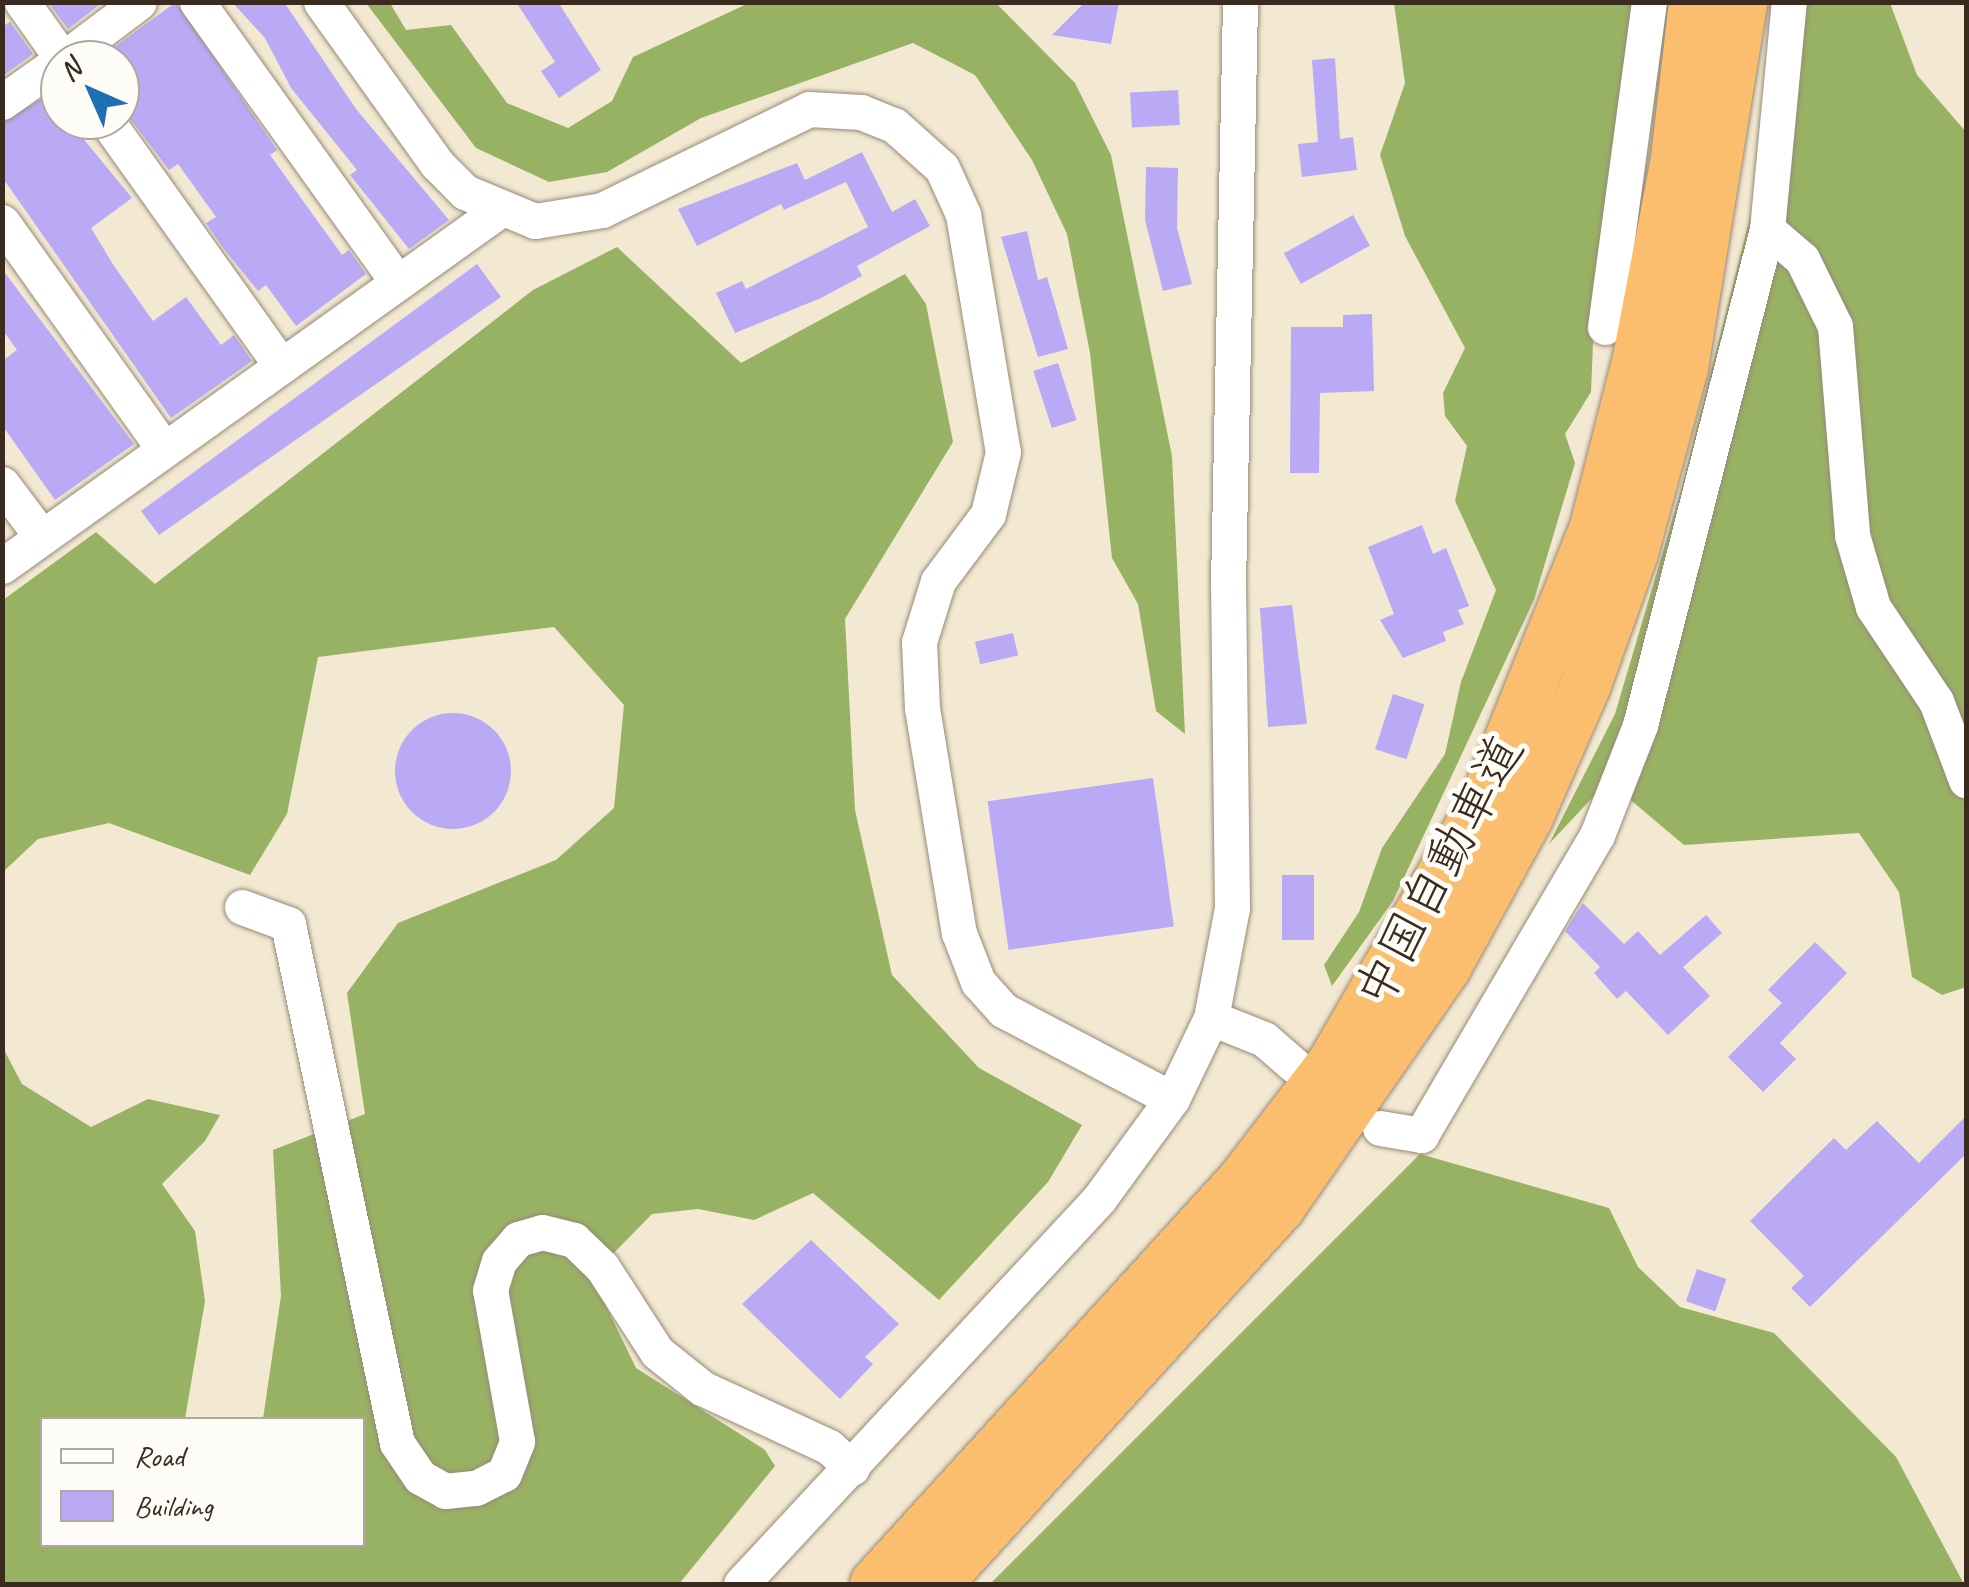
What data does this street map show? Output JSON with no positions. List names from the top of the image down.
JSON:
{
  "streets": {
    "highway": ["中国自動車道"]
  },
  "legend": ["Road", "Building"],
  "north": "top left"
}
